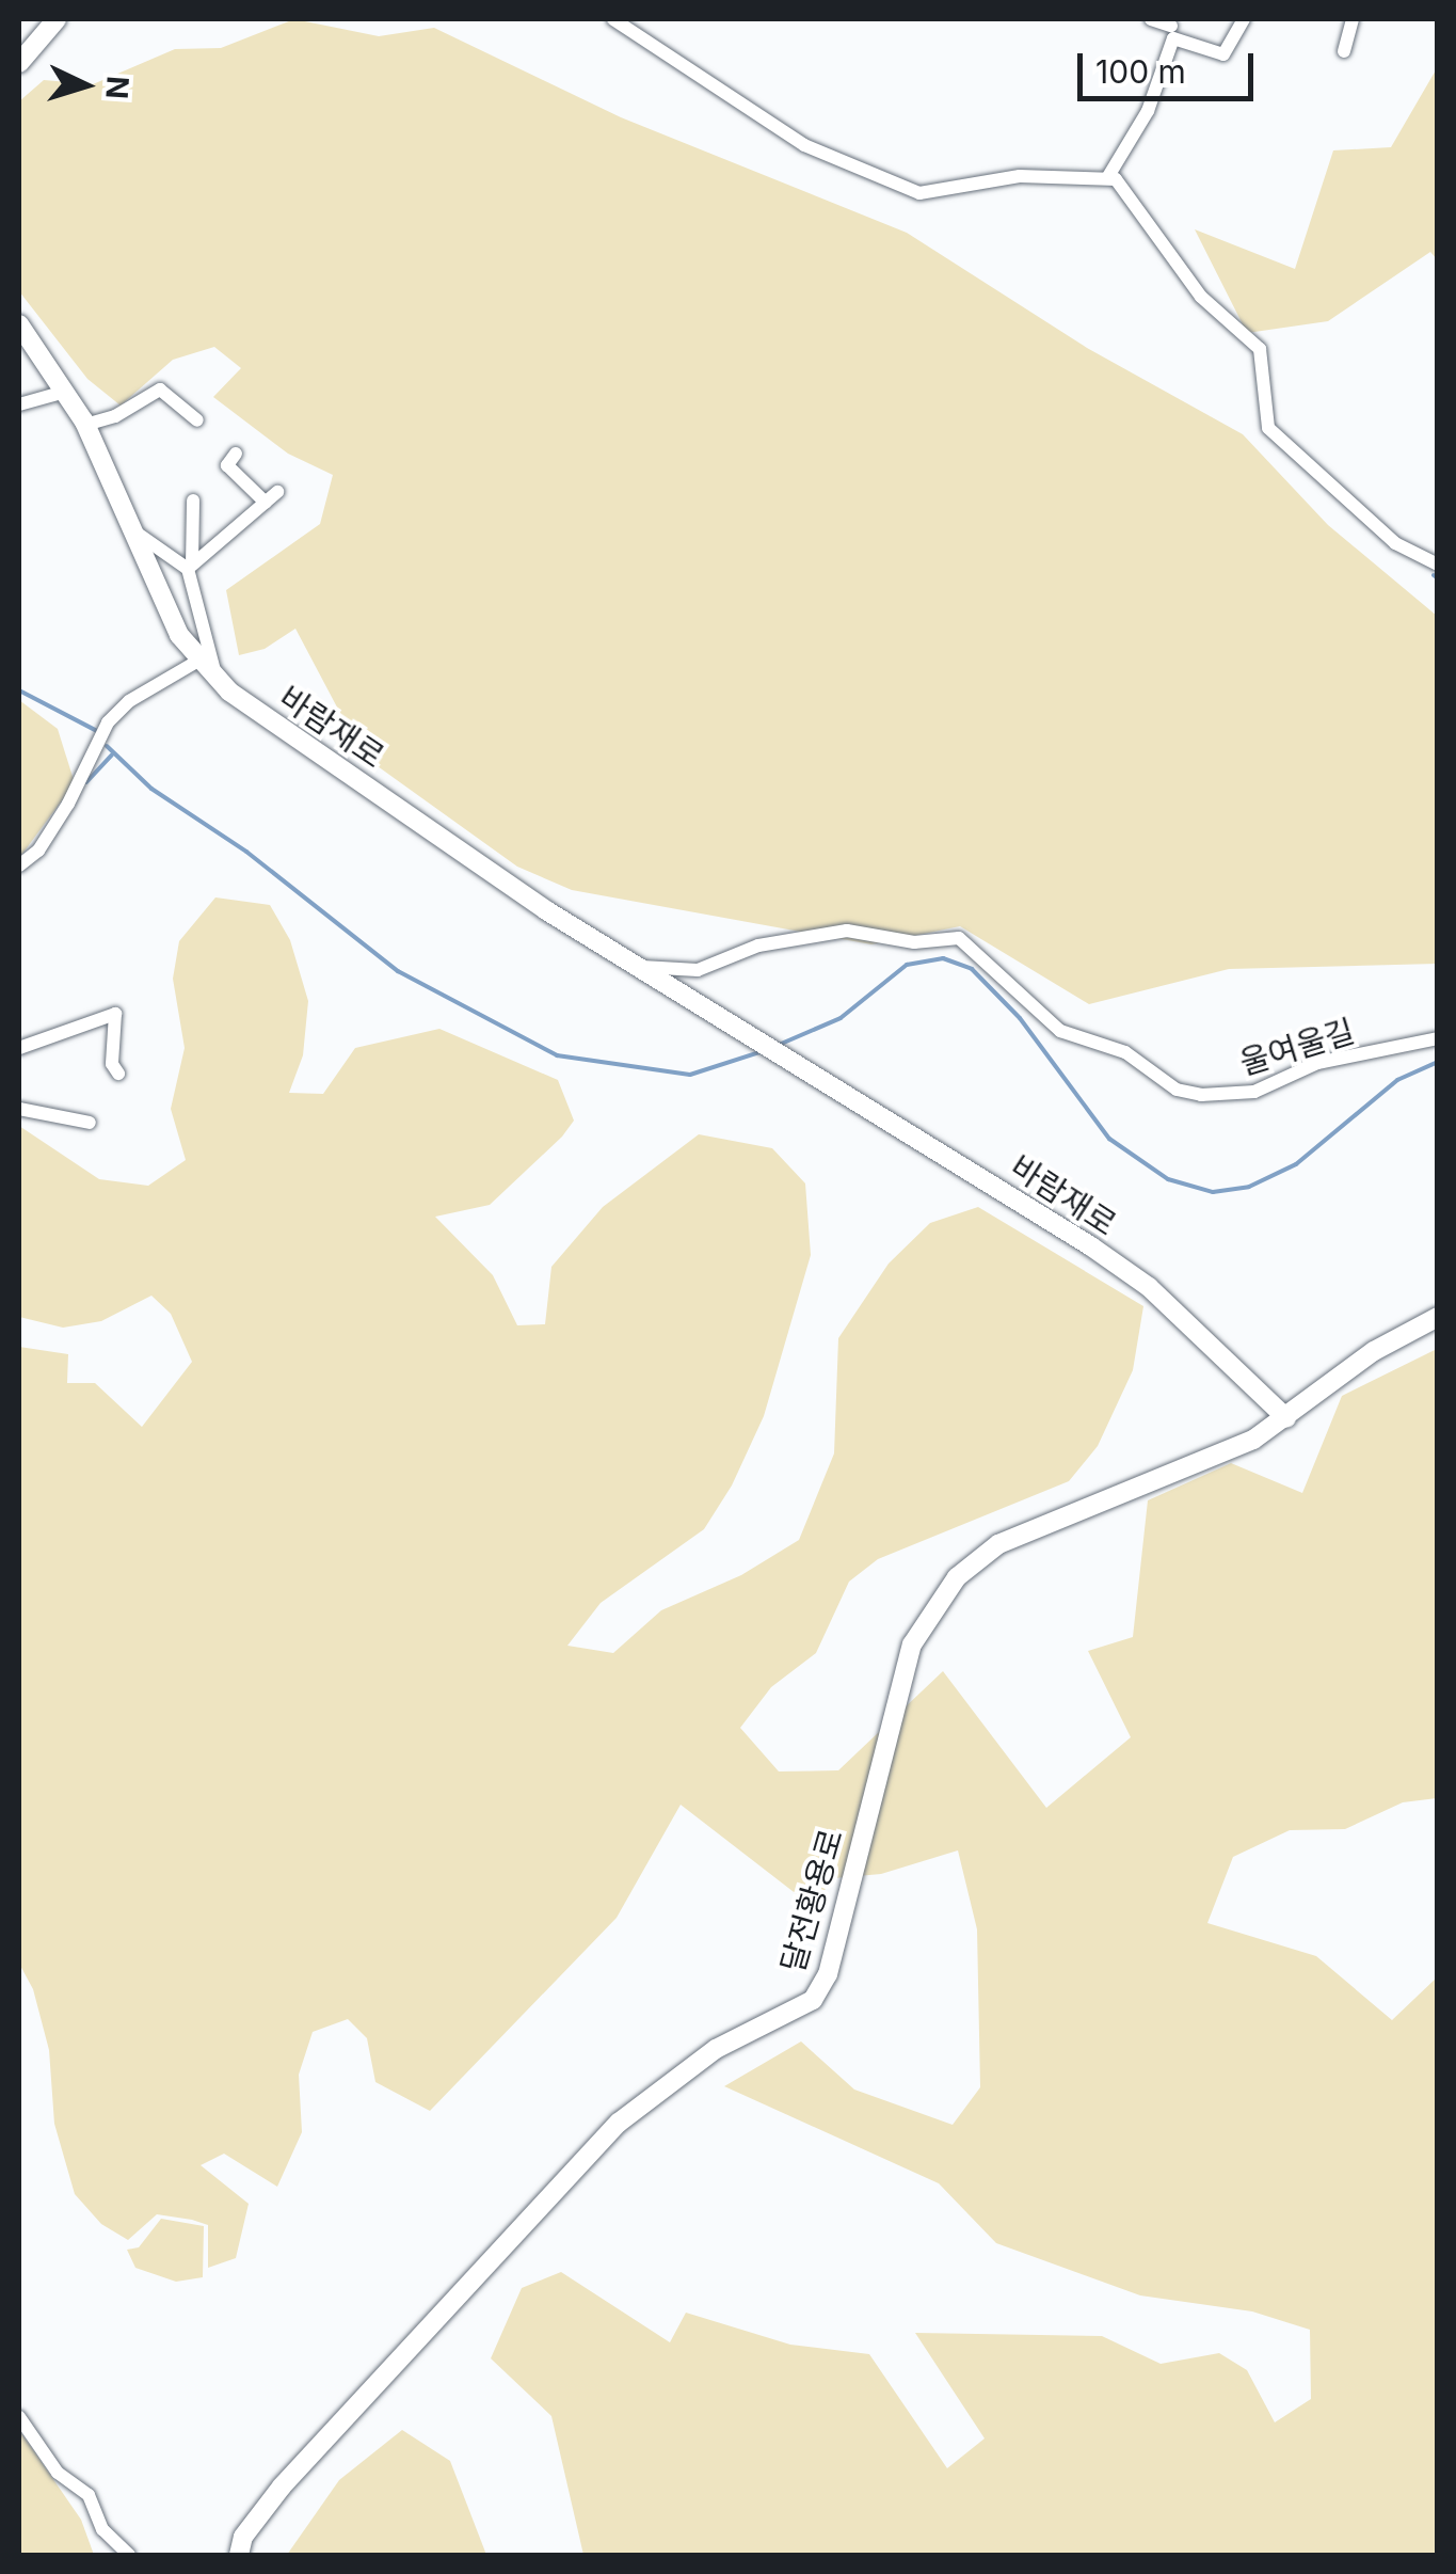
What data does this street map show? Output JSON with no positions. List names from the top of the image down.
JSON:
{
  "streets": {
    "main road": ["바람재로", "달전황용로"],
    "street": ["울여울길"]
  },
  "crossings": [
    ["바람재로", "울여울길"],
    ["바람재로", "달전황용로"]
  ],
  "scale_bar": "100 m",
  "north": "right"
}
